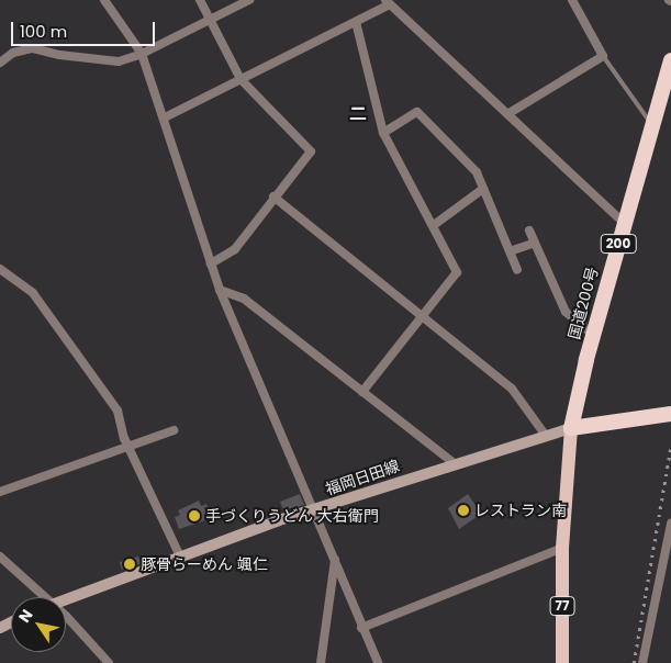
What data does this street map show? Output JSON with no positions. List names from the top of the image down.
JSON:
{
  "streets": {
    "highway": ["200", "国道200号"],
    "main road": ["福岡日田線", "77"]
  },
  "crossings": [
    ["国道200号", "福岡日田線"],
    ["国道200号", "77"],
    ["福岡日田線", "77"]
  ],
  "districts": ["二"],
  "places": ["レストラン南", "手づくりうどん 大右衛門", "豚骨らーめん 颯仁"],
  "scale_bar": "100 m",
  "north": "top left"
}
